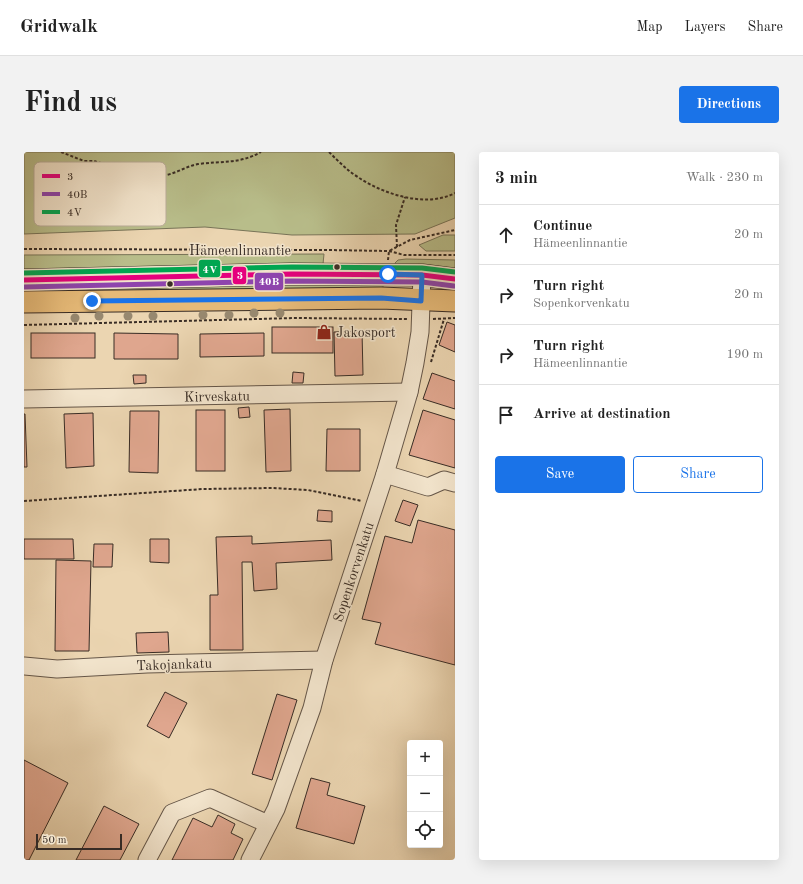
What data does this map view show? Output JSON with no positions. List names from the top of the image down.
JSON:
{
  "streets": {
    "main road": ["Hämeenlinnantie"],
    "street": ["Kirveskatu", "Sopenkorvenkatu", "Takojankatu"]
  },
  "crossings": [
    ["Hämeenlinnantie", "Sopenkorvenkatu"],
    ["Kirveskatu", "Sopenkorvenkatu"],
    ["Sopenkorvenkatu", "Takojankatu"]
  ],
  "places": {
    "shop": ["Jakosport"]
  },
  "lines": ["transit line 4V", "transit line 3", "transit line 40B"],
  "legend": ["3", "40B", "4V"],
  "scale_bar": "50 m",
  "page": {
    "header": "Gridwalk",
    "nav": ["Map", "Layers", "Share"],
    "buttons": [
      "Directions",
      ["Save", "Share"]
    ],
    "title": "Find us",
    "heading": ["3 min", "Walk · 230 m"],
    "list": [
      ["Continue", "Hämeenlinnantie", "20 m"],
      ["Turn right", "Sopenkorvenkatu", "20 m"],
      ["Turn right", "Hämeenlinnantie", "190 m"],
      "Arrive at destination"
    ],
    "map_buttons": ["+", "−"],
    "scale": "50 m"
  }
}
